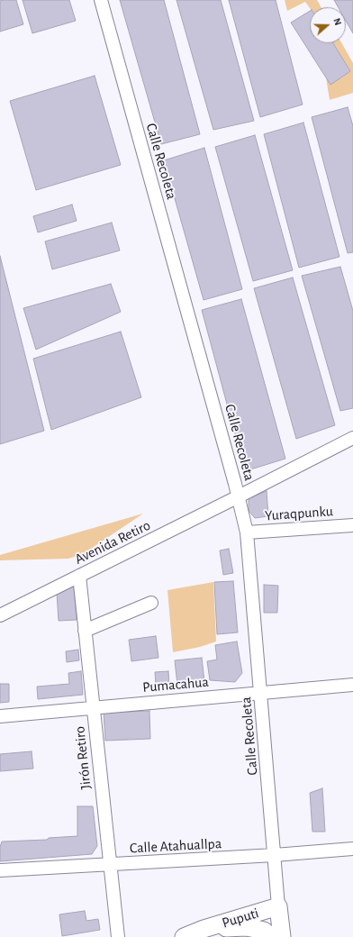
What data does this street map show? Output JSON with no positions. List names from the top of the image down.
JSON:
{
  "streets": {
    "street": [
      "Calle Recoleta",
      "Yuraqpunku",
      "Avenida Retiro",
      "Pumacahua",
      "Jirón Retiro",
      "Calle Atahuallpa",
      "Puputi"
    ]
  },
  "crossings": [
    ["Calle Recoleta", "Yuraqpunku"],
    ["Calle Recoleta", "Avenida Retiro"],
    ["Calle Recoleta", "Pumacahua"],
    ["Calle Recoleta", "Calle Atahuallpa"],
    ["Calle Recoleta", "Puputi"],
    ["Avenida Retiro", "Jirón Retiro"],
    ["Pumacahua", "Jirón Retiro"],
    ["Jirón Retiro", "Calle Atahuallpa"]
  ],
  "north": "right"
}
